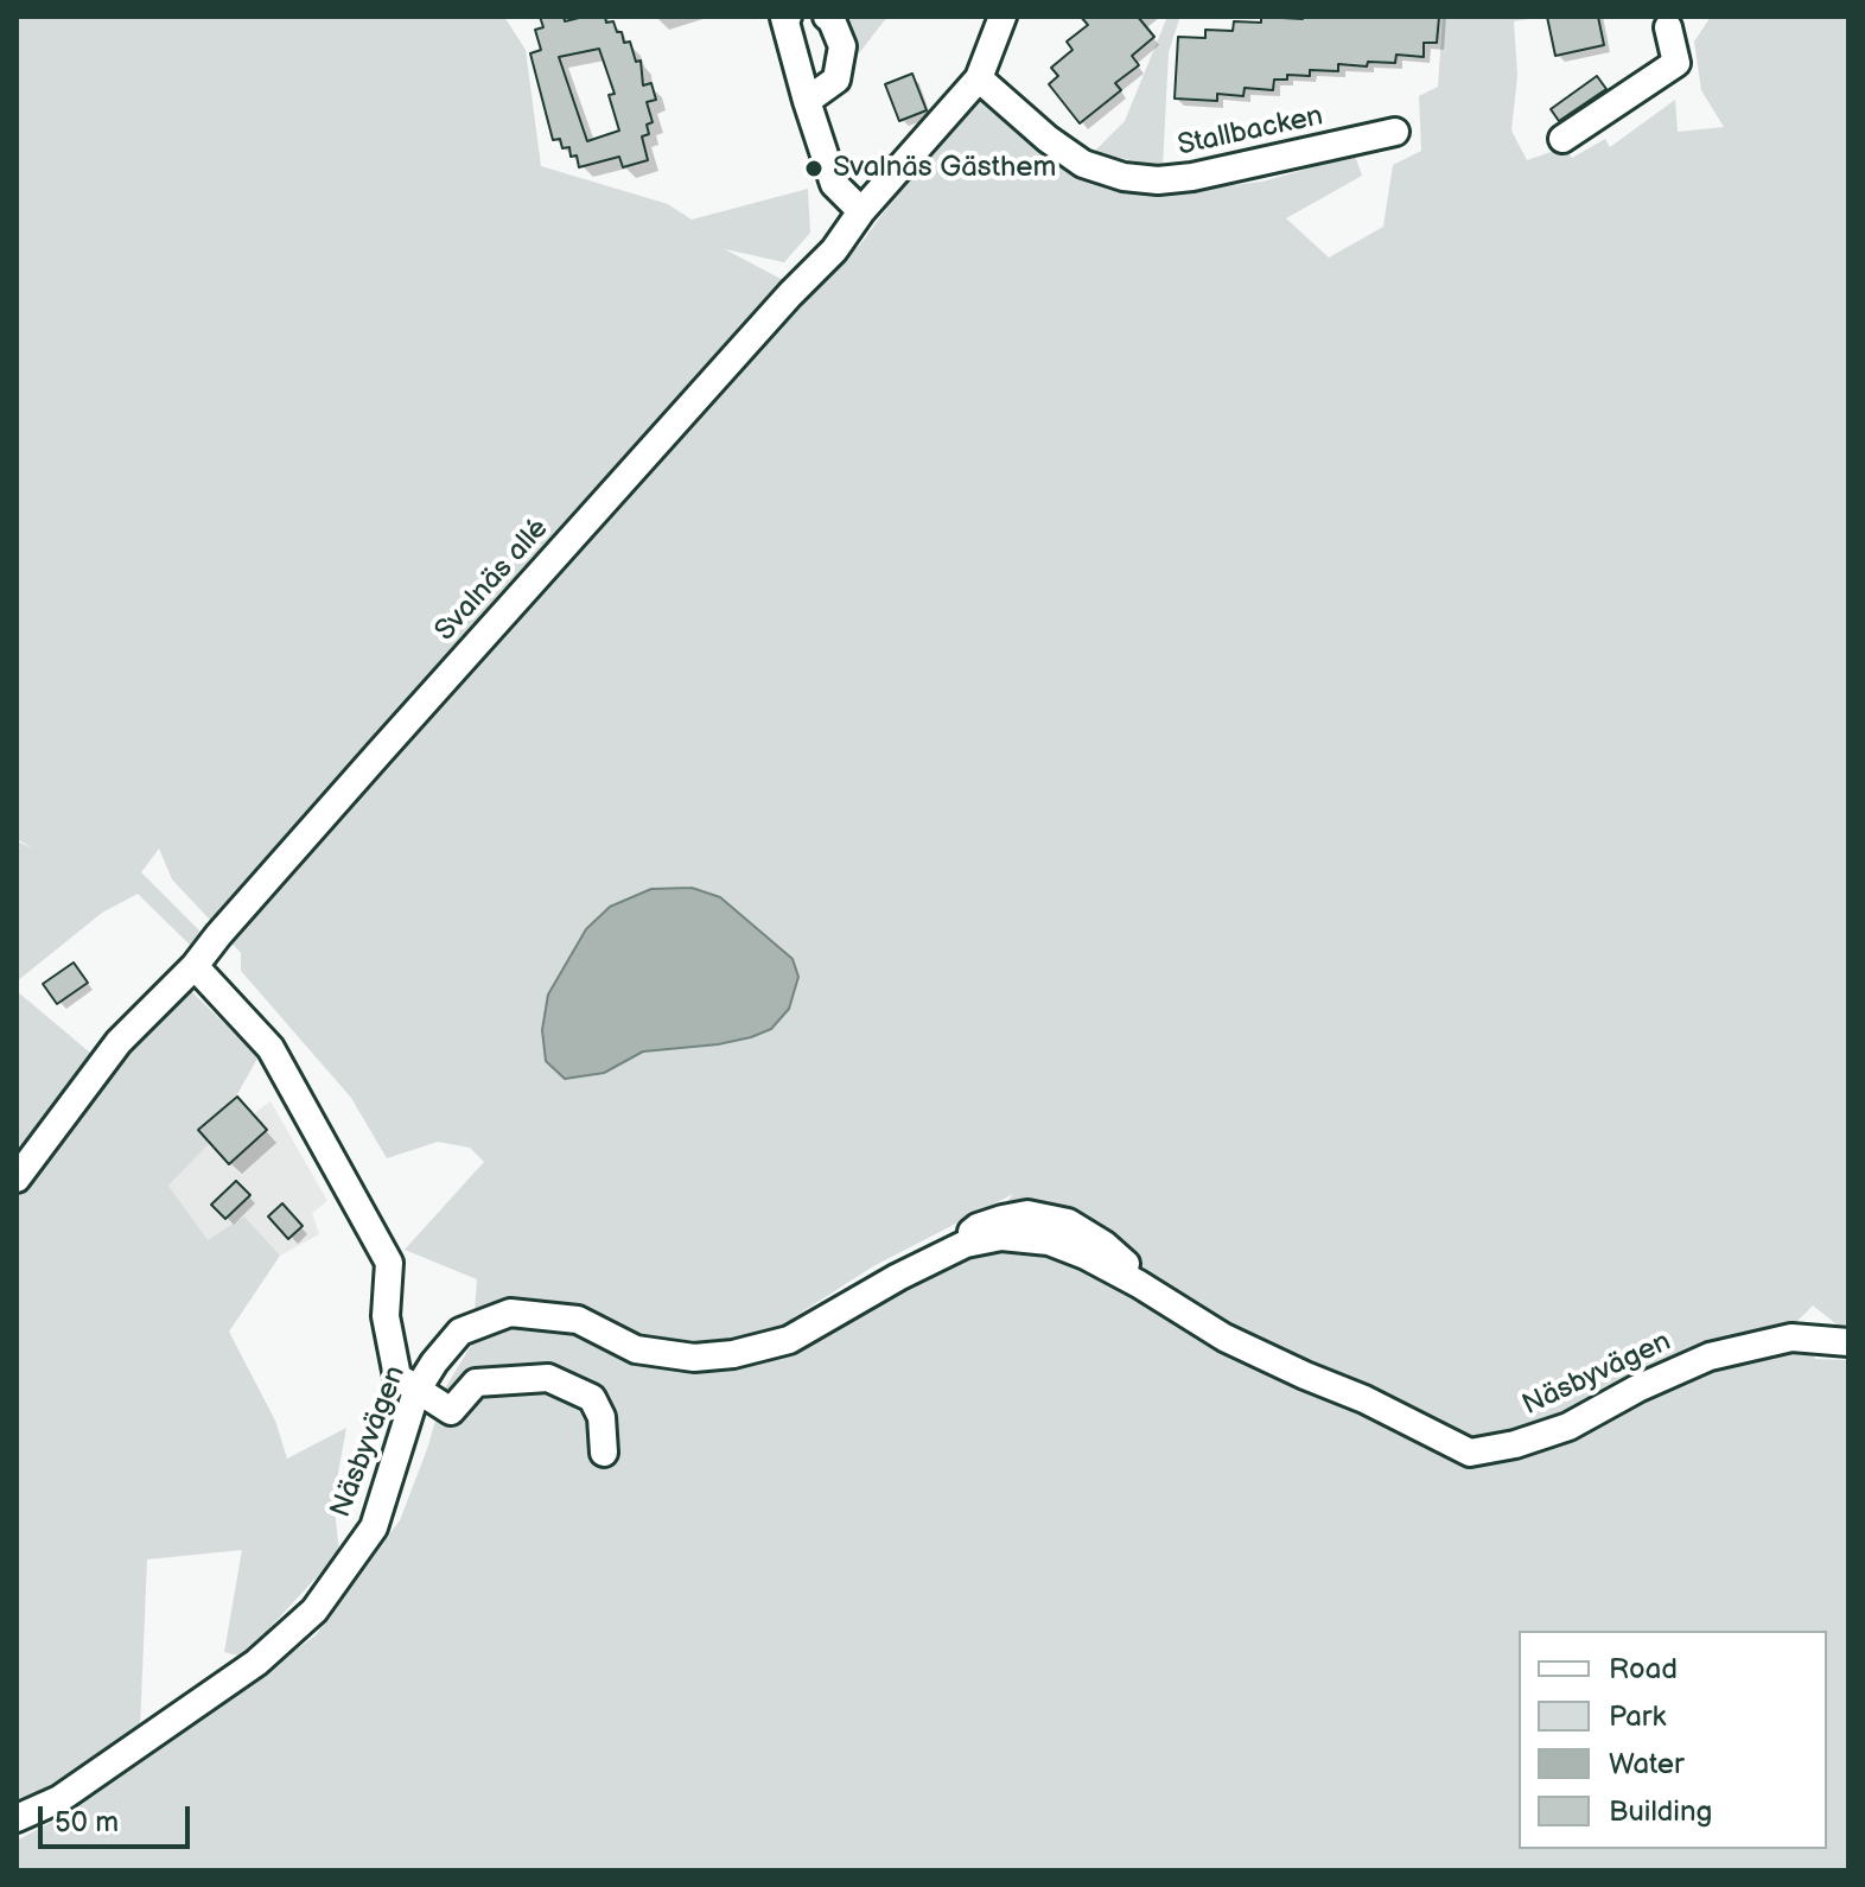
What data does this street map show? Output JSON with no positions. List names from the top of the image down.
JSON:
{
  "streets": {
    "street": ["Stallbacken", "Svalnäs allé", "Näsbyvägen"]
  },
  "crossings": [
    ["Stallbacken", "Svalnäs allé"]
  ],
  "places": ["Svalnäs Gästhem"],
  "legend": [
    "Road",
    "Park",
    "Water",
    "Building"
  ],
  "scale_bar": "50 m"
}
